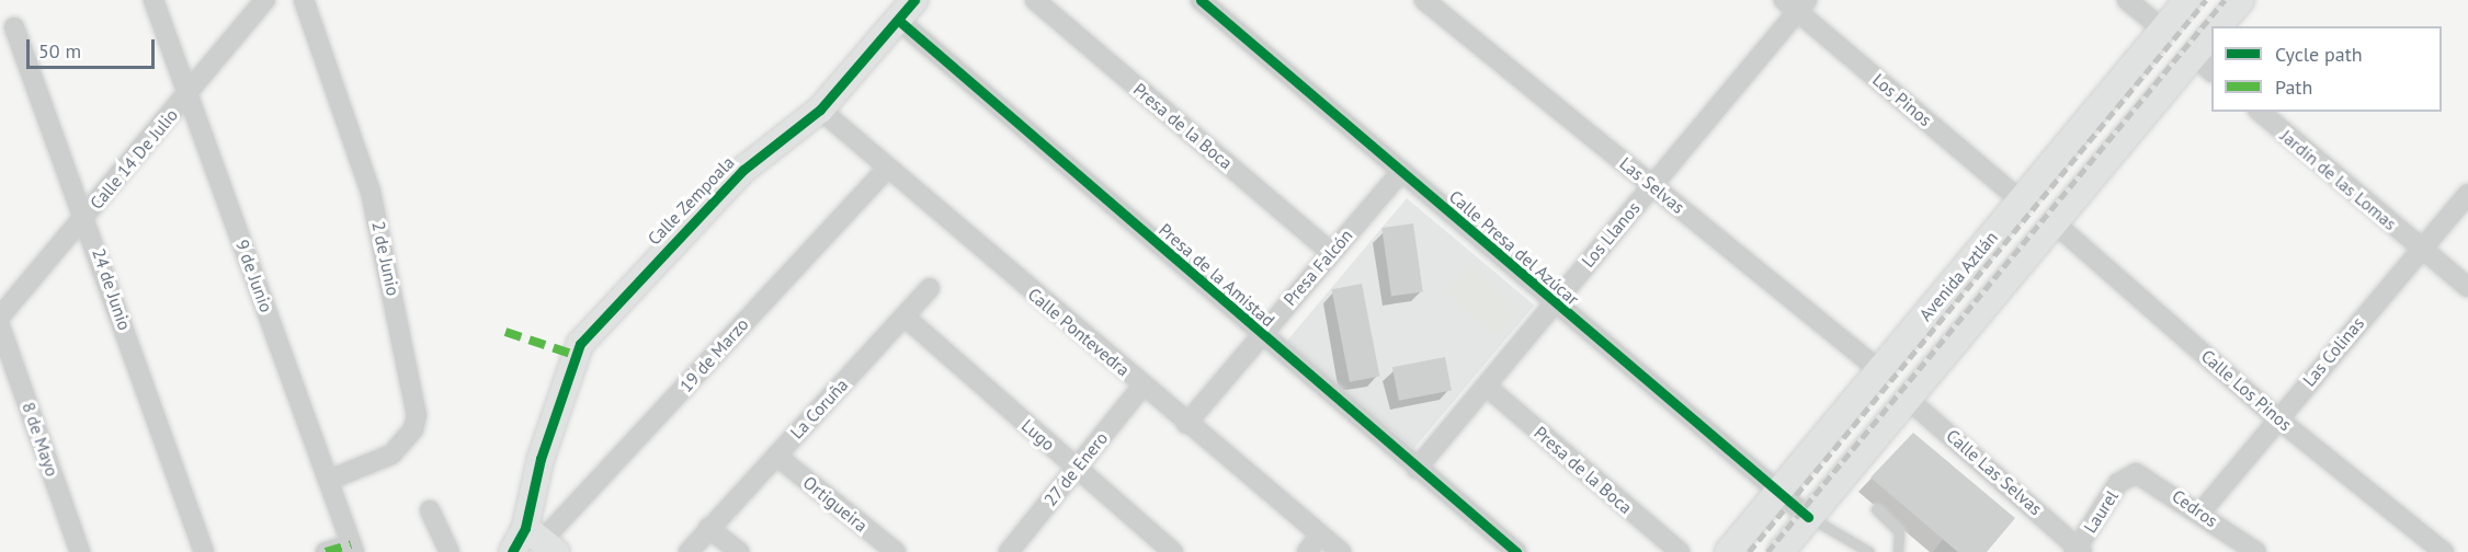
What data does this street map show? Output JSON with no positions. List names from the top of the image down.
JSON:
{
  "streets": {
    "main road": ["Calle Zempoala", "Avenida Aztlán", "19 de Marzo"],
    "street": [
      "Los Pinos",
      "Presa de la Boca",
      "Calle 14 De Julio",
      "Jardín de las Lomas",
      "Las Selvas",
      "Los Llanos",
      "Calle Presa del Azúcar",
      "2 de Junio",
      "Presa Falcón",
      "Presa de la Amistad",
      "9 de Junio",
      "24 de Junio",
      "Calle Pontevedra",
      "Las Colinas",
      "Calle Los Pinos",
      "La Coruña",
      "Lugo",
      "8 de Mayo",
      "27 de Enero",
      "Calle Las Selvas",
      "Ortigueira",
      "Cedros",
      "Laurel"
    ]
  },
  "crossings": [
    ["Los Pinos", "Los Llanos"],
    ["Los Pinos", "Avenida Aztlán"],
    ["Presa de la Boca", "Los Llanos"],
    ["Presa de la Boca", "Presa Falcón"],
    ["Calle 14 De Julio", "9 de Junio"],
    ["Calle 14 De Julio", "24 de Junio"],
    ["Jardín de las Lomas", "Las Colinas"],
    ["Las Selvas", "Los Llanos"],
    ["Las Selvas", "Avenida Aztlán"],
    ["Calle Zempoala", "Presa de la Amistad"],
    ["Calle Zempoala", "Calle Pontevedra"],
    ["Calle Zempoala", "19 de Marzo"],
    ["Los Llanos", "Calle Presa del Azúcar"],
    ["Los Llanos", "Presa de la Amistad"],
    ["Calle Presa del Azúcar", "Presa Falcón"],
    ["Calle Presa del Azúcar", "Avenida Aztlán"],
    ["2 de Junio", "9 de Junio"],
    ["Presa Falcón", "Presa de la Amistad"],
    ["Presa Falcón", "Calle Pontevedra"],
    ["Calle Pontevedra", "19 de Marzo"],
    ["Calle Pontevedra", "27 de Enero"],
    ["Las Colinas", "Calle Los Pinos"],
    ["Las Colinas", "Cedros"],
    ["La Coruña", "Lugo"],
    ["La Coruña", "Ortigueira"],
    ["Lugo", "27 de Enero"],
    ["Calle Las Selvas", "Laurel"],
    ["Cedros", "Laurel"]
  ],
  "legend": ["Cycle path", "Path"],
  "scale_bar": "50 m"
}
